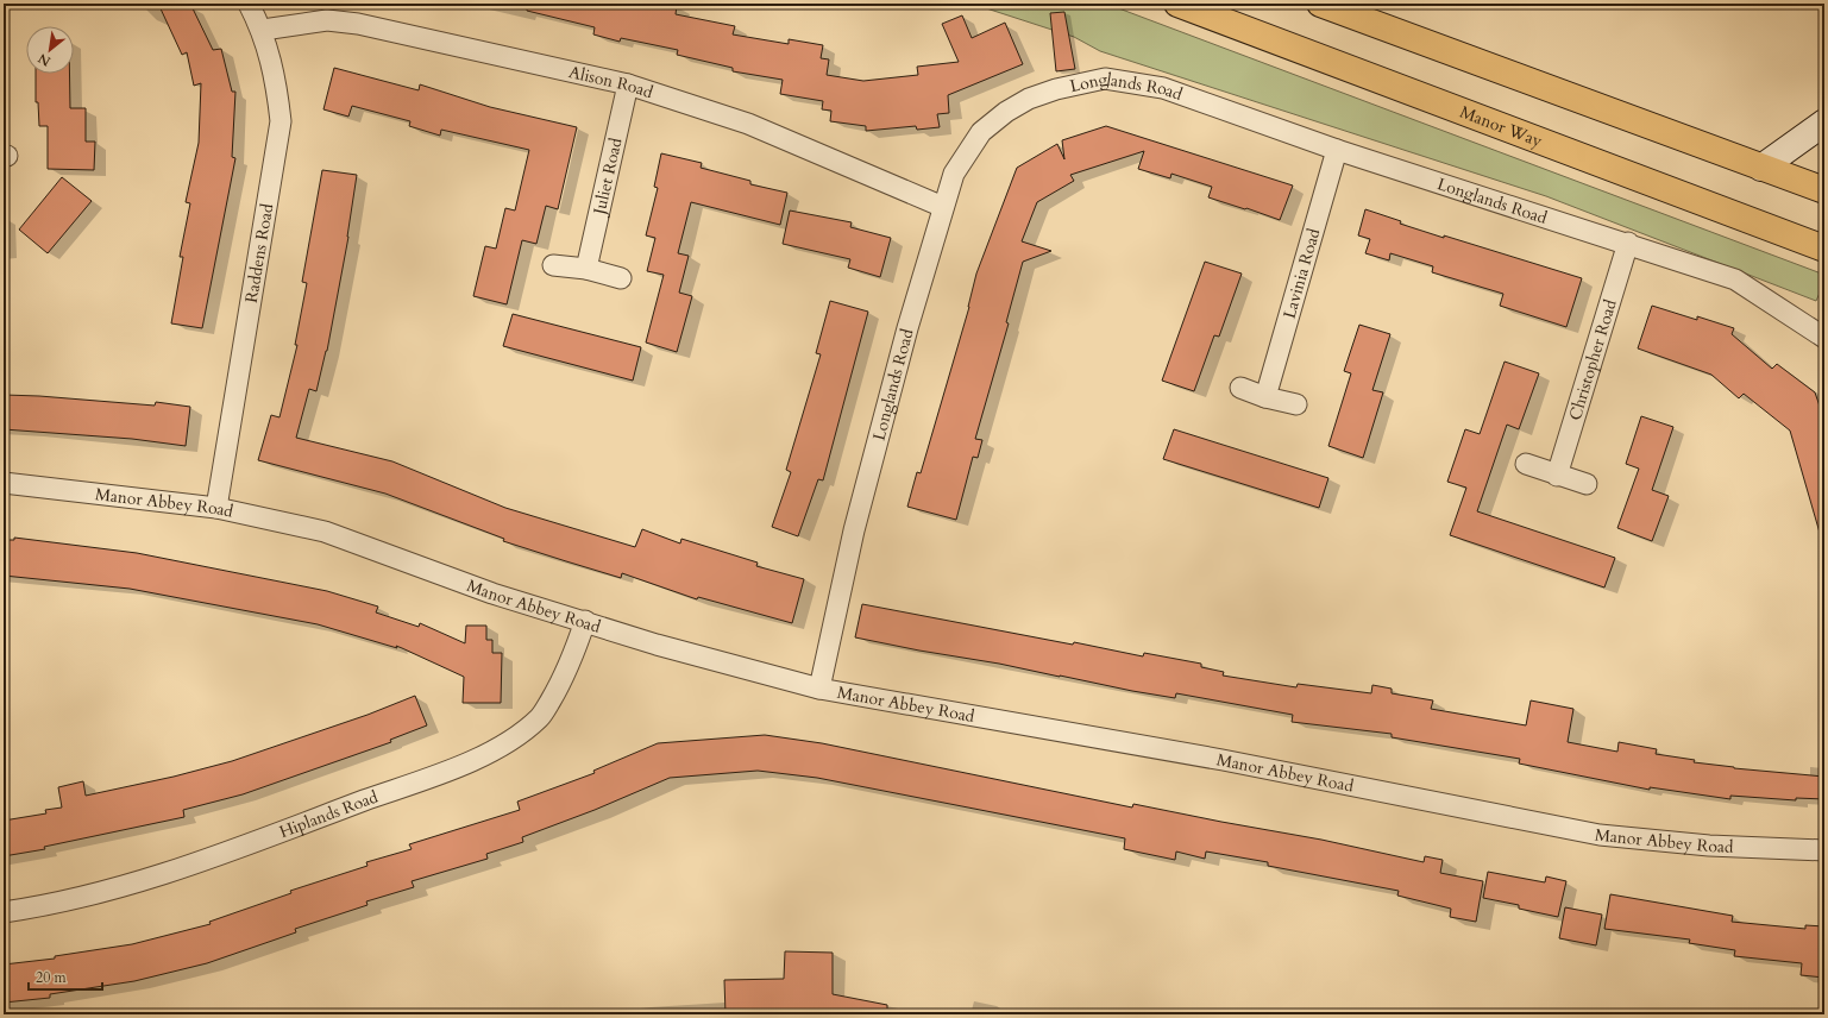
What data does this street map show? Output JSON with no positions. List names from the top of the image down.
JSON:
{
  "streets": {
    "highway": ["Manor Way"],
    "street": [
      "Alison Road",
      "Longlands Road",
      "Juliet Road",
      "Raddens Road",
      "Lavinia Road",
      "Christopher Road",
      "Manor Abbey Road",
      "Hiplands Road"
    ]
  },
  "crossings": [
    ["Alison Road", "Longlands Road"],
    ["Alison Road", "Juliet Road"],
    ["Alison Road", "Raddens Road"],
    ["Longlands Road", "Lavinia Road"],
    ["Longlands Road", "Christopher Road"],
    ["Longlands Road", "Manor Abbey Road"],
    ["Raddens Road", "Manor Abbey Road"],
    ["Manor Abbey Road", "Hiplands Road"]
  ],
  "scale_bar": "20 m",
  "north": "bottom left"
}
